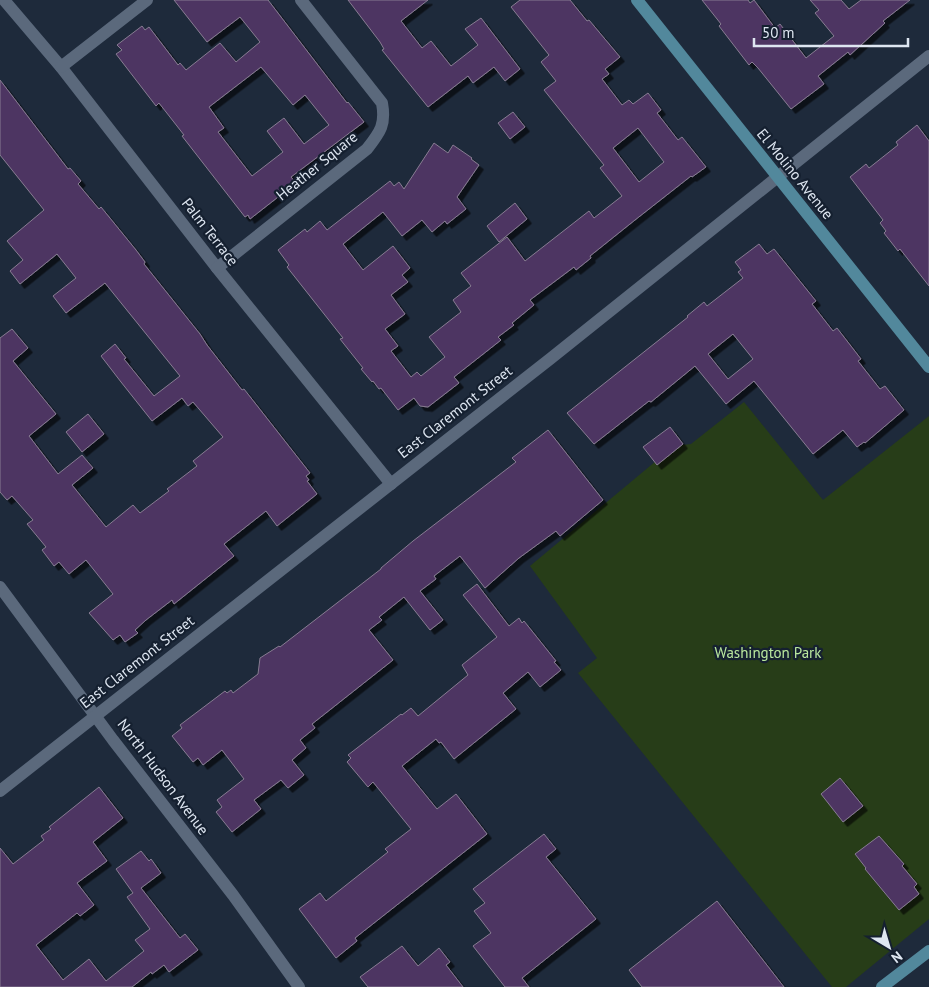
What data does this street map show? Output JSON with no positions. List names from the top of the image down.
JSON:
{
  "streets": {
    "street": [
      "Heather Square",
      "El Molino Avenue",
      "Palm Terrace",
      "East Claremont Street",
      "North Hudson Avenue"
    ]
  },
  "crossings": [
    ["Heather Square", "Palm Terrace"],
    ["El Molino Avenue", "East Claremont Street"],
    ["Palm Terrace", "East Claremont Street"],
    ["East Claremont Street", "North Hudson Avenue"]
  ],
  "parks": ["Washington Park"],
  "scale_bar": "50 m",
  "north": "bottom right"
}
